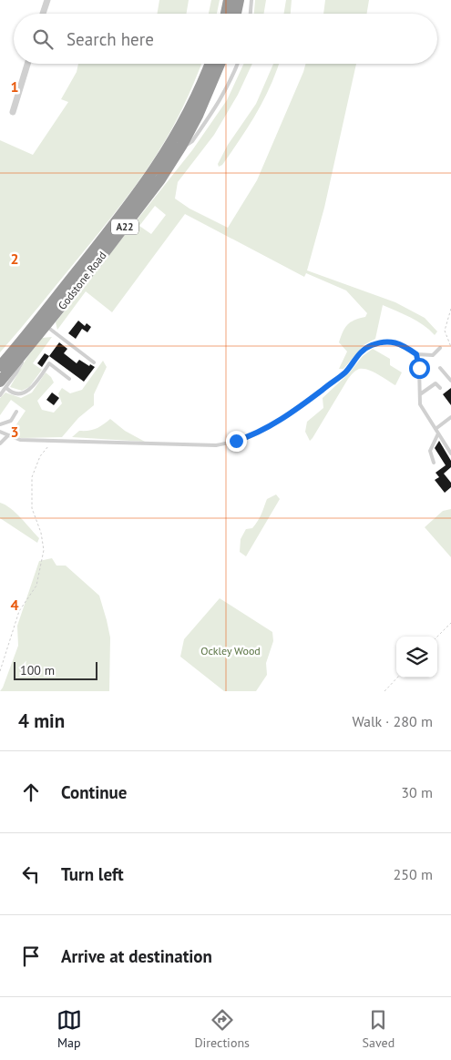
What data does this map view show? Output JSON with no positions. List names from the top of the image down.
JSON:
{
  "streets": {
    "highway": ["A22", "Godstone Road"]
  },
  "parks": ["Ockley Wood"],
  "scale_bar": "100 m",
  "page": {
    "search": "Search here",
    "scale": "100 m",
    "heading": ["4 min", "Walk · 280 m"],
    "list": [
      ["Continue", "30 m"],
      ["Turn left", "250 m"],
      "Arrive at destination"
    ],
    "nav": ["Map", "Directions", "Saved"]
  },
  "grid": {
    "rows": [
      "1",
      "2",
      "3",
      "4"
    ]
  }
}
